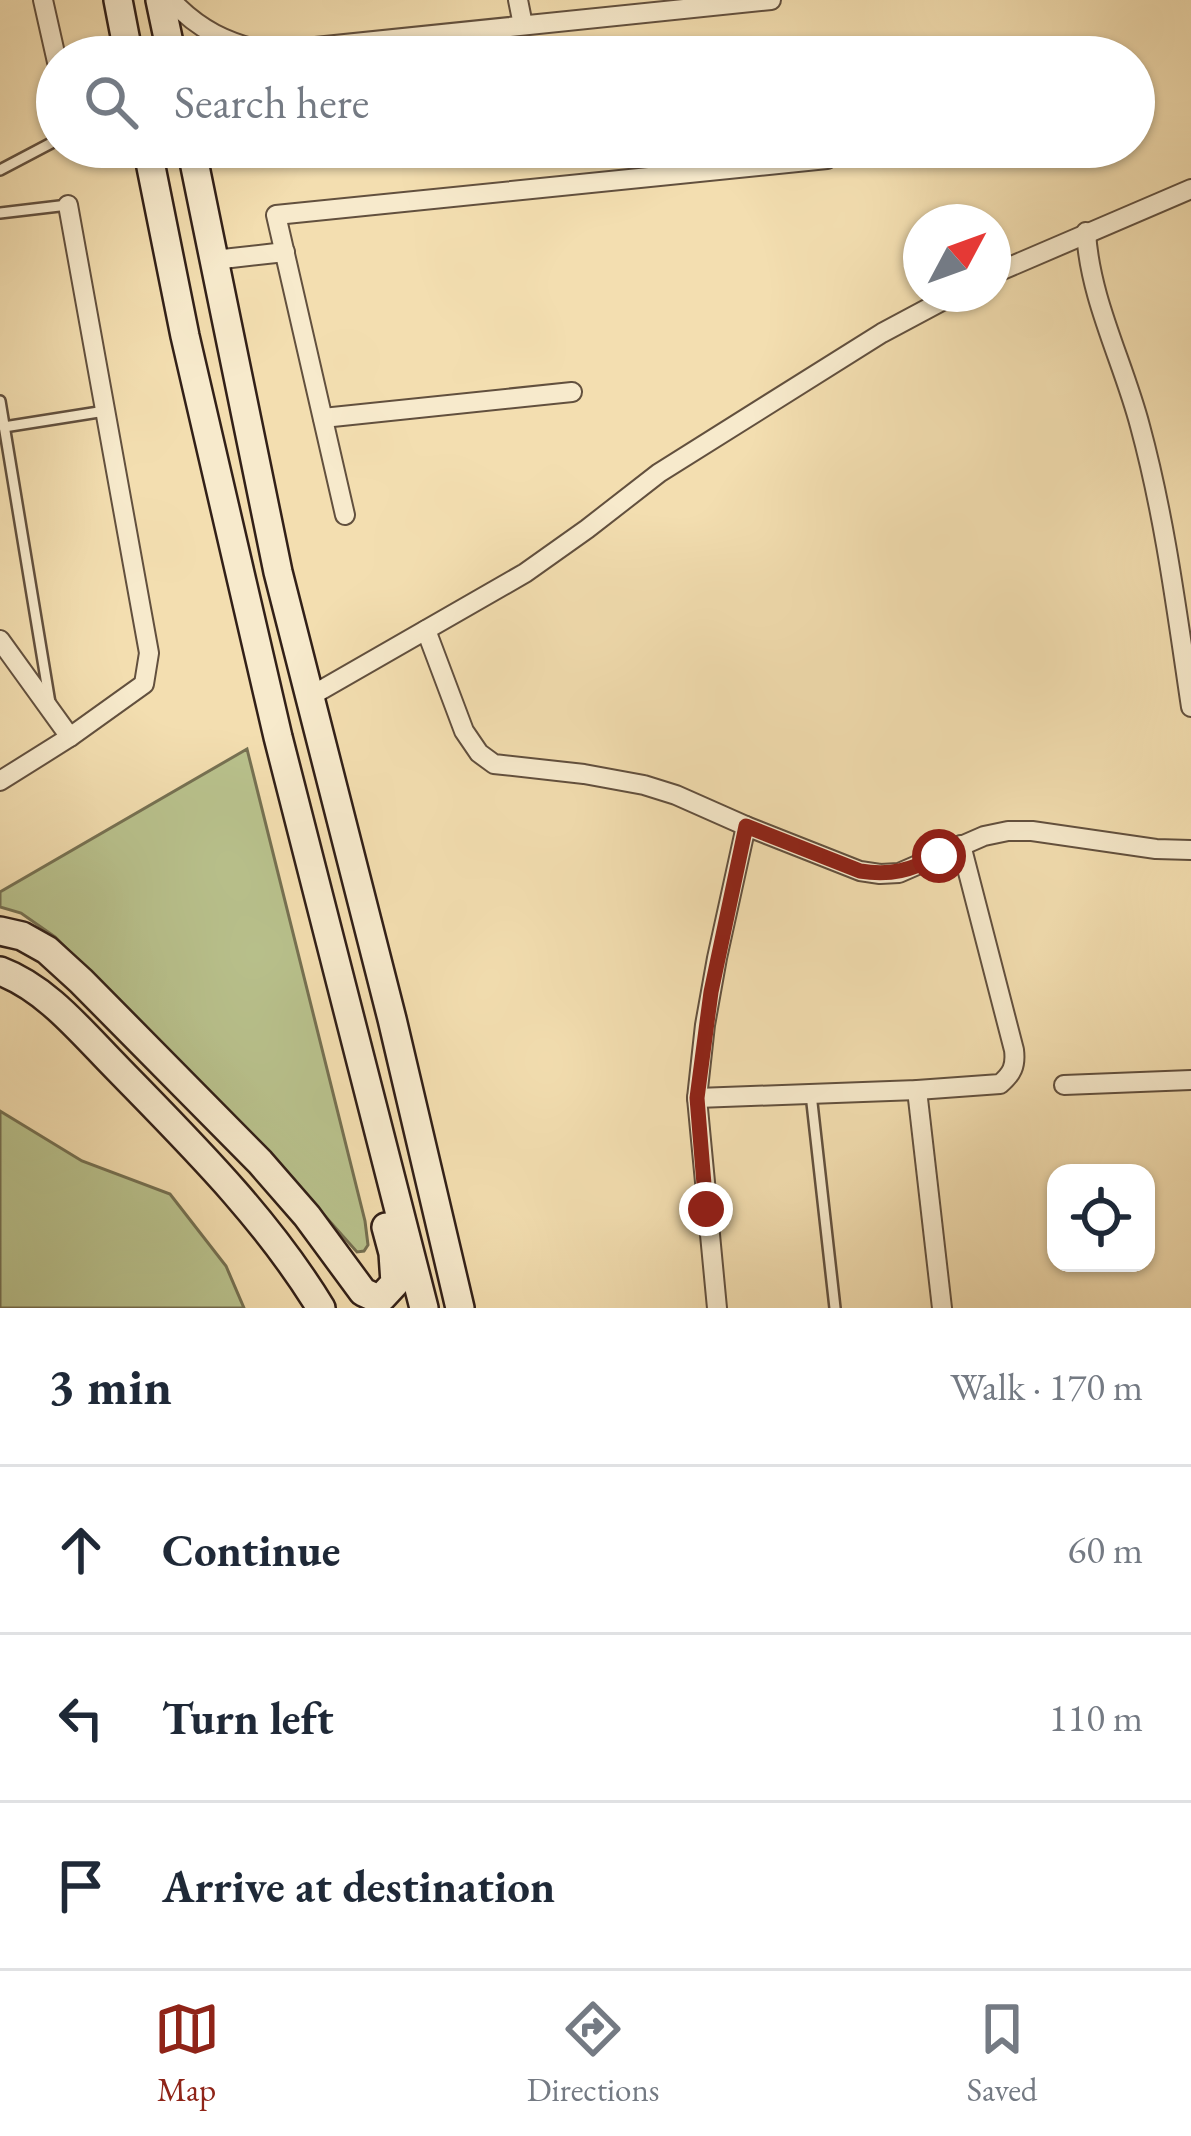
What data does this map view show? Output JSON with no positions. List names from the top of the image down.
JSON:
{
  "north": "top right",
  "page": {
    "search": "Search here",
    "heading": ["3 min", "Walk · 170 m"],
    "list": [
      ["Continue", "60 m"],
      ["Turn left", "110 m"],
      "Arrive at destination"
    ],
    "nav": ["Map", "Directions", "Saved"]
  }
}
